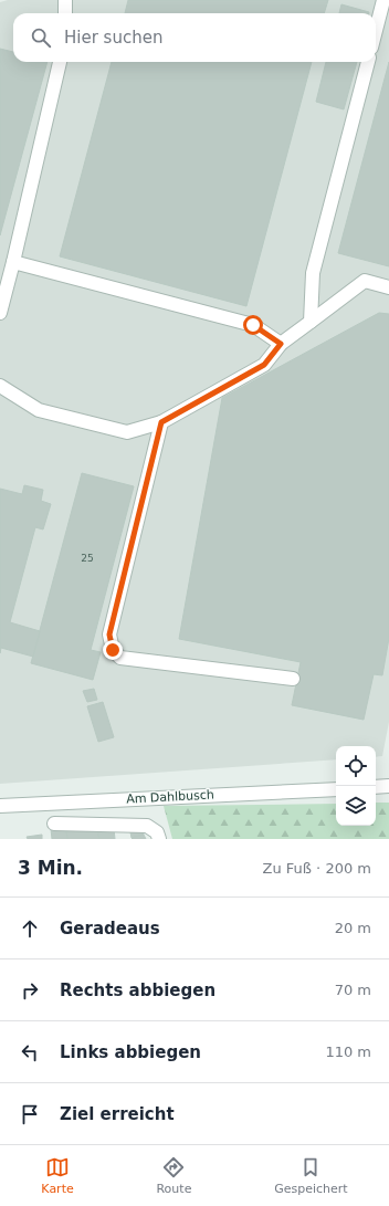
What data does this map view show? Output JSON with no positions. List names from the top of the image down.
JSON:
{
  "streets": {
    "street": ["Am Dahlbusch"]
  },
  "house_numbers": ["25"],
  "page": {
    "search": "Hier suchen",
    "heading": ["3 Min.", "Zu Fuß · 200 m"],
    "list": [
      ["Geradeaus", "20 m"],
      ["Rechts abbiegen", "70 m"],
      ["Links abbiegen", "110 m"],
      "Ziel erreicht"
    ],
    "nav": ["Karte", "Route", "Gespeichert"]
  }
}
